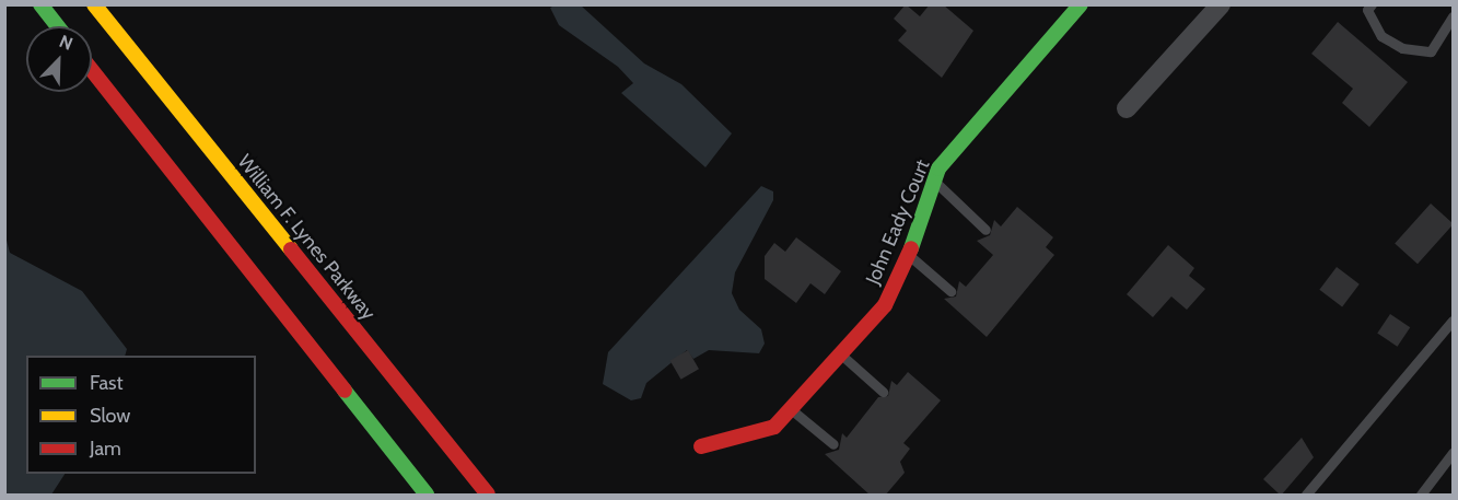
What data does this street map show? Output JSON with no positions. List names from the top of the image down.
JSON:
{
  "streets": {
    "main road": ["John Eady Court", "William F. Lynes Parkway"]
  },
  "legend": ["Fast", "Slow", "Jam"],
  "north": "top right"
}
